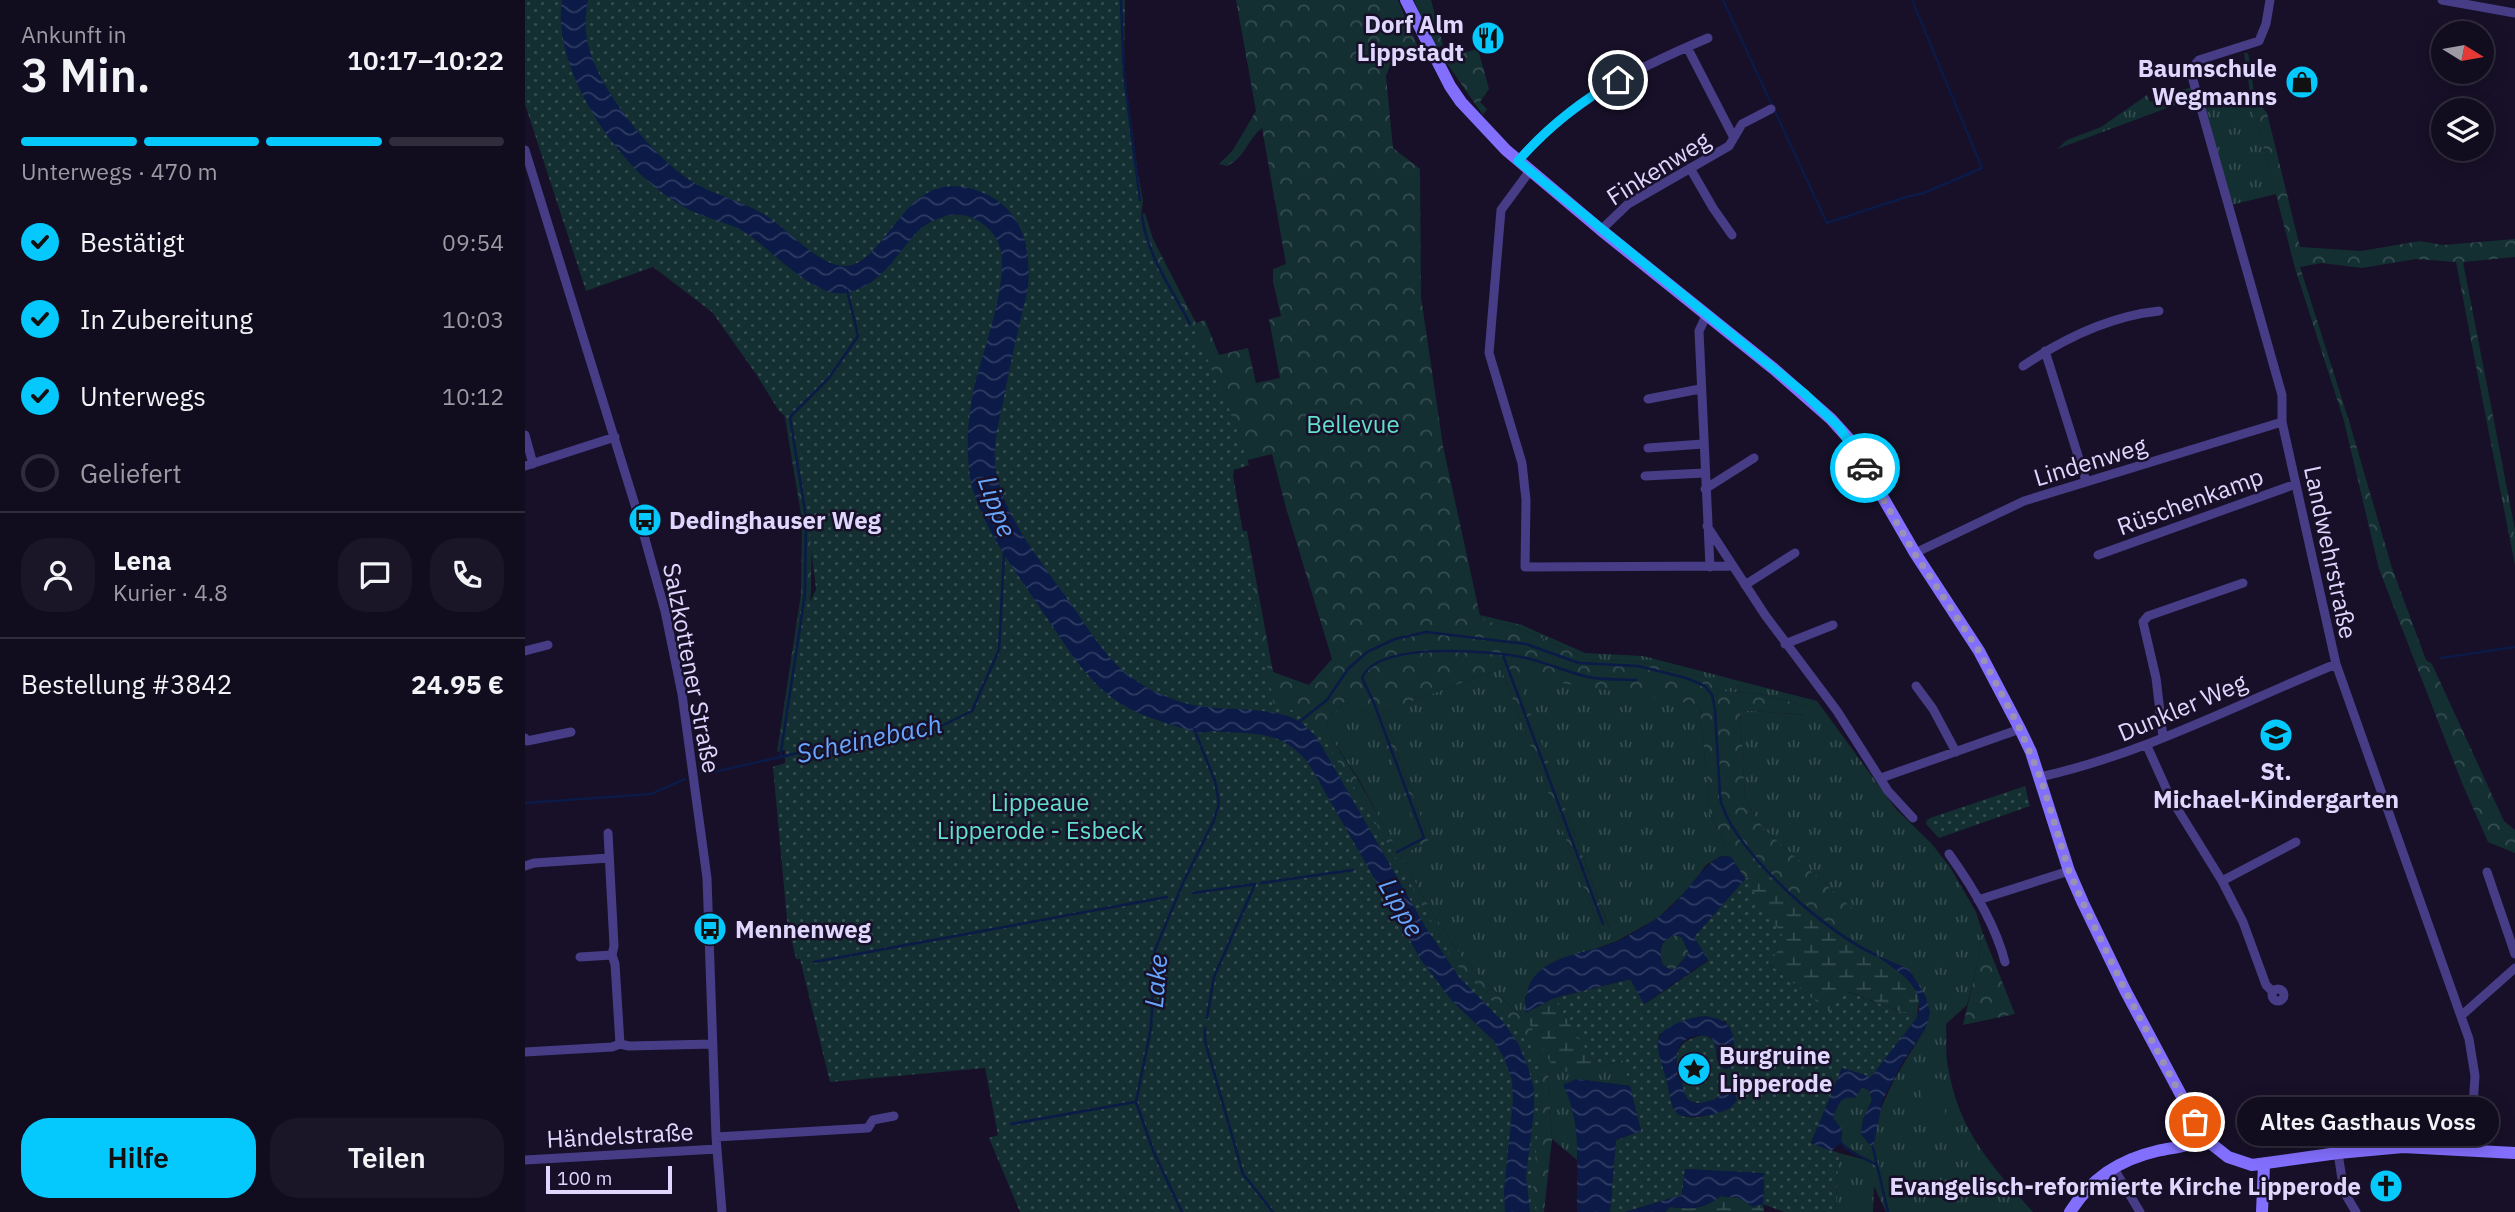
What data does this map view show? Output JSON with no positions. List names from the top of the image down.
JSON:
{
  "streets": {
    "street": [
      "Finkenweg",
      "Lindenweg",
      "Rüschenkamp",
      "Landwehrstraße",
      "Salzkottener Straße",
      "Dunkler Weg",
      "Händelstraße"
    ]
  },
  "crossings": [
    ["Lindenweg", "Landwehrstraße"],
    ["Rüschenkamp", "Landwehrstraße"],
    ["Landwehrstraße", "Dunkler Weg"],
    ["Salzkottener Straße", "Händelstraße"]
  ],
  "water": ["Lippe", "Scheinebach", "Lake"],
  "parks": ["Bellevue", "Lippeaue Lipperode - Esbeck"],
  "places": {
    "restaurant": ["Dorf Alm Lippstadt"],
    "shop": ["Baumschule Wegmanns"],
    "bus stop": ["Dedinghauser Weg", "Mennenweg"],
    "school or university": ["St. Michael-Kindergarten"],
    "place": ["Burgruine Lipperode"],
    "other": ["Altes Gasthaus Voss"],
    "church": ["Evangelisch-reformierte Kirche Lipperode"]
  },
  "scale_bar": "100 m",
  "north": "right",
  "page": {
    "heading": ["3 Min.", "Ankunft in", "10:17–10:22"],
    "panel": [
      "Lena",
      "Kurier · 4.8",
      "Bestellung #3842",
      "24.95 €"
    ],
    "bar": "Unterwegs · 470 m",
    "list": [
      ["Bestätigt", "09:54"],
      ["In Zubereitung", "10:03"],
      ["Unterwegs", "10:12"],
      "Geliefert"
    ],
    "bubble": "Altes Gasthaus Voss",
    "buttons": ["Hilfe", "Teilen"],
    "scale": "100 m"
  }
}
